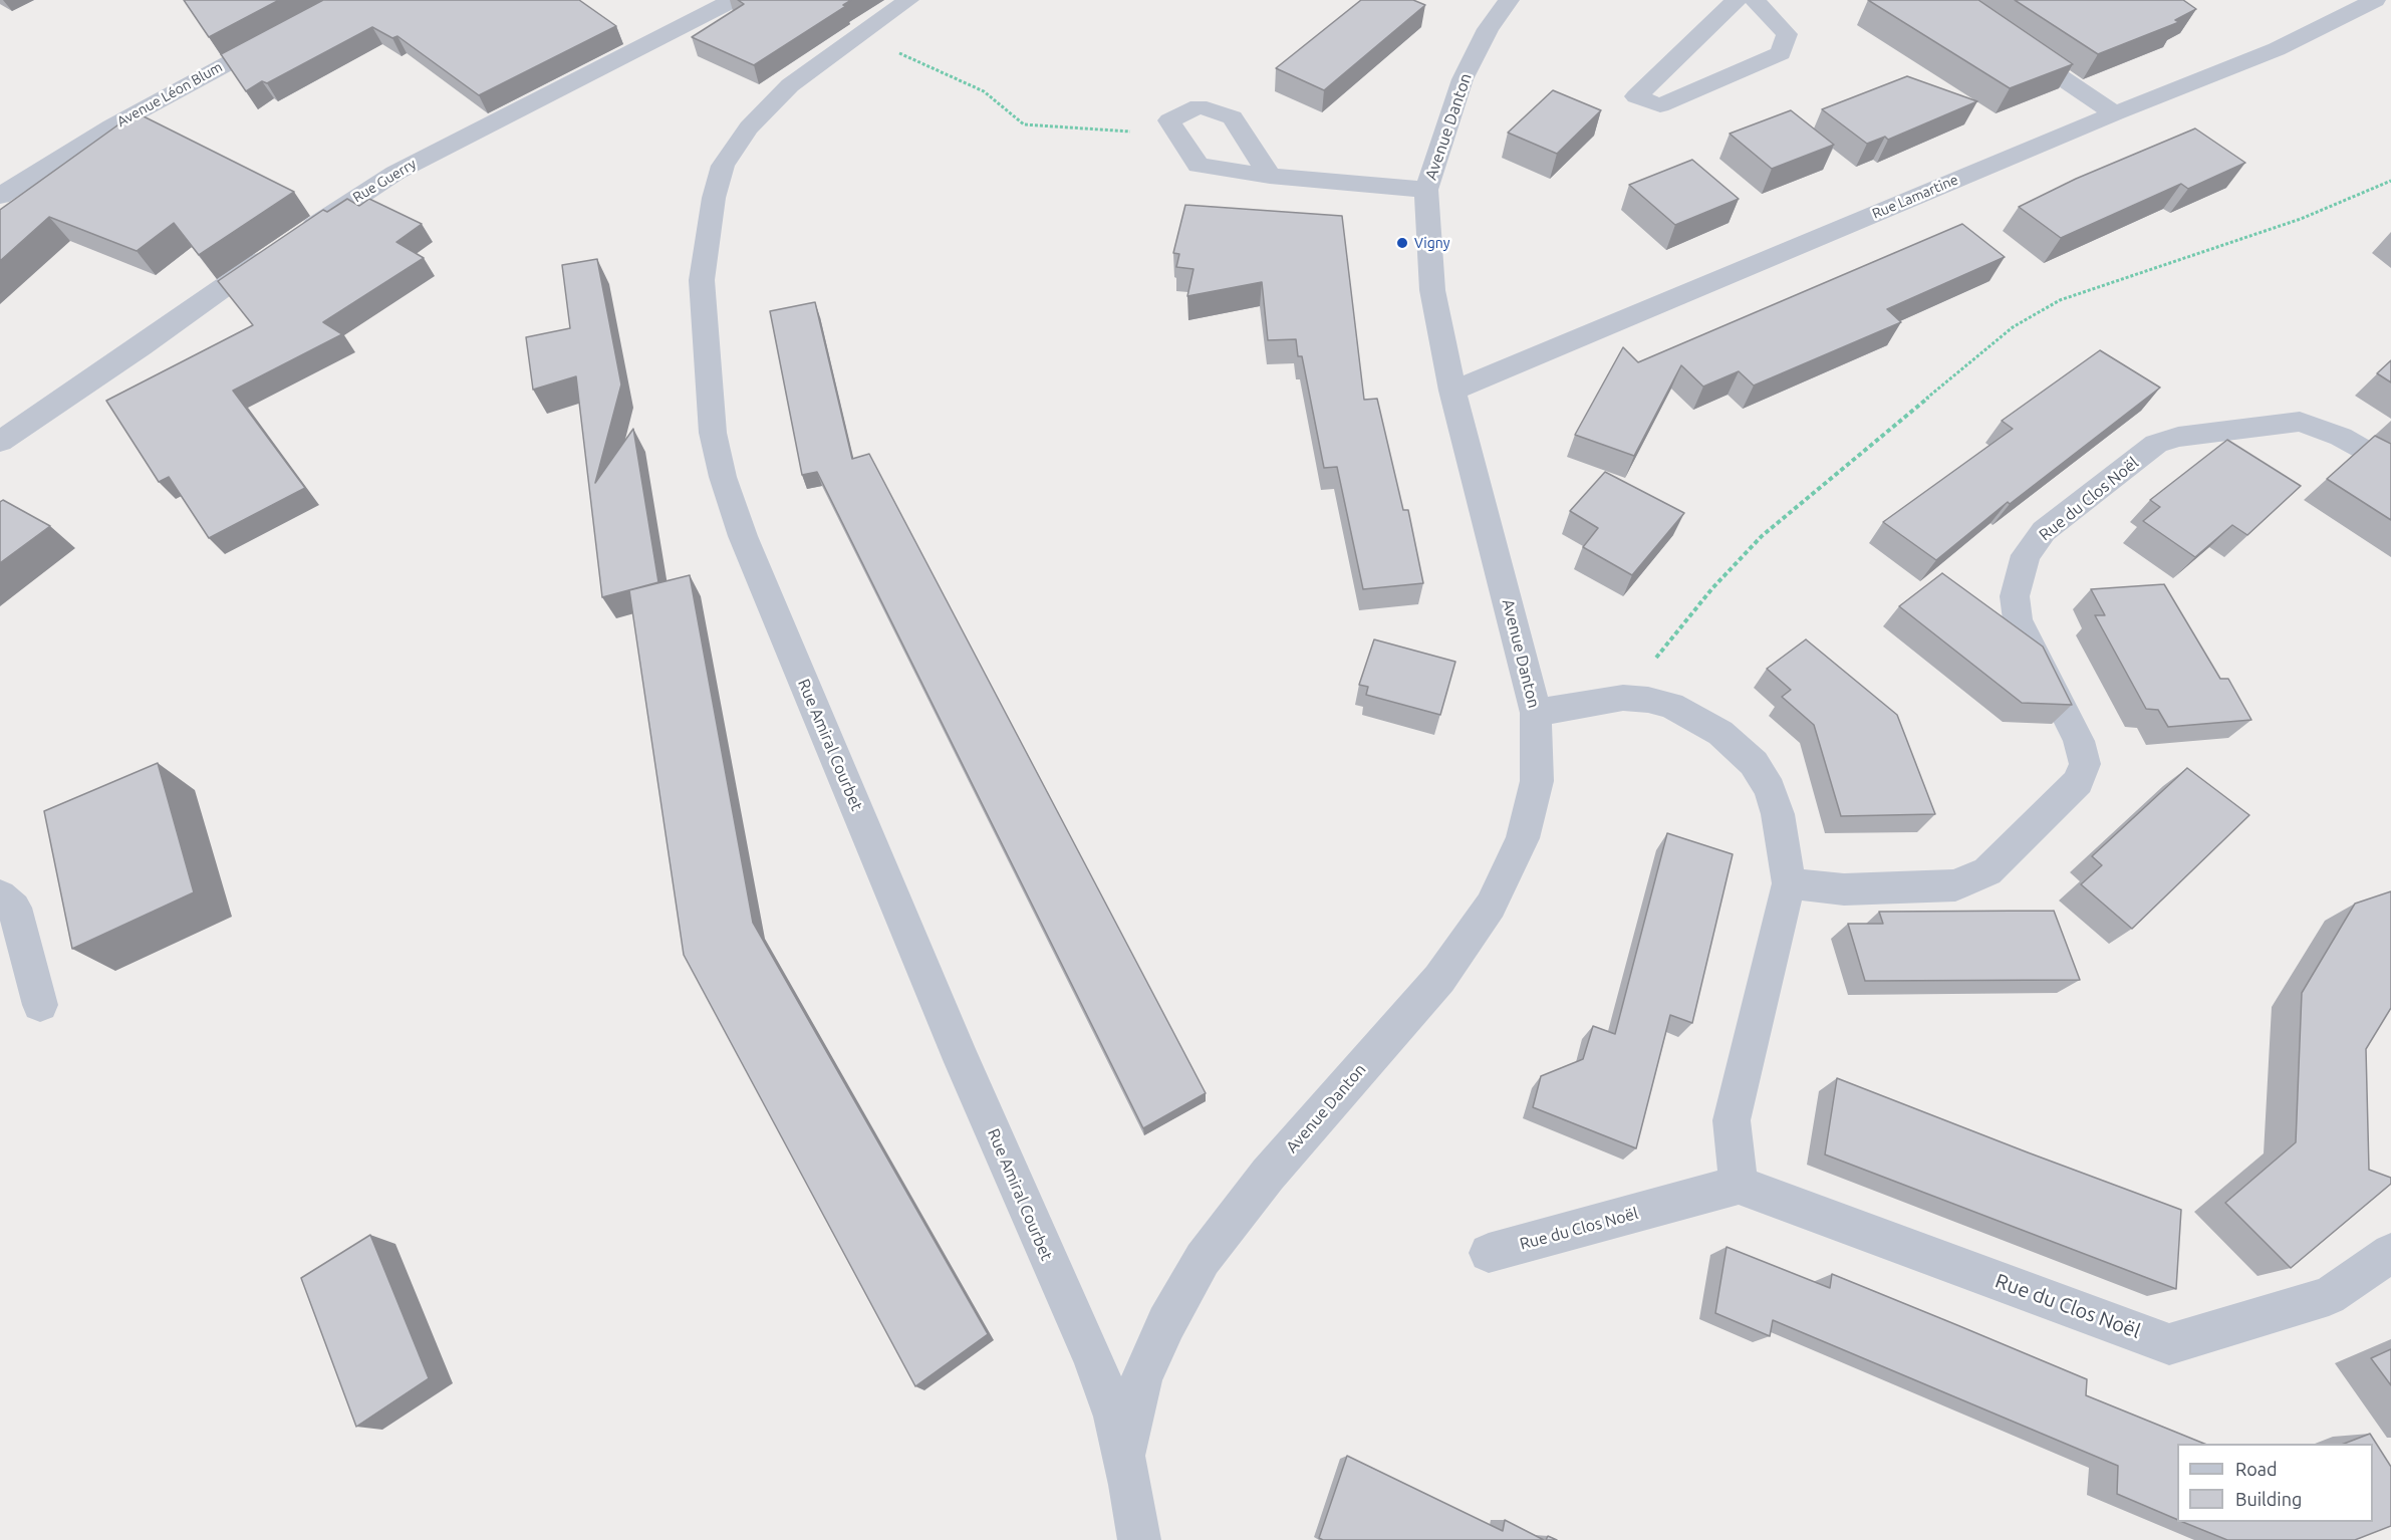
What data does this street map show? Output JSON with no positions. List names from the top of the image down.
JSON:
{
  "streets": {
    "street": [
      "Avenue Léon Blum",
      "Avenue Danton",
      "Rue Guerry",
      "Rue Lamartine",
      "Rue du Clos Noël",
      "Rue Amiral Courbet"
    ]
  },
  "crossings": [
    ["Avenue Danton", "Rue Lamartine"],
    ["Avenue Danton", "Rue Amiral Courbet"]
  ],
  "places": ["Vigny"],
  "legend": ["Road", "Building"]
}
